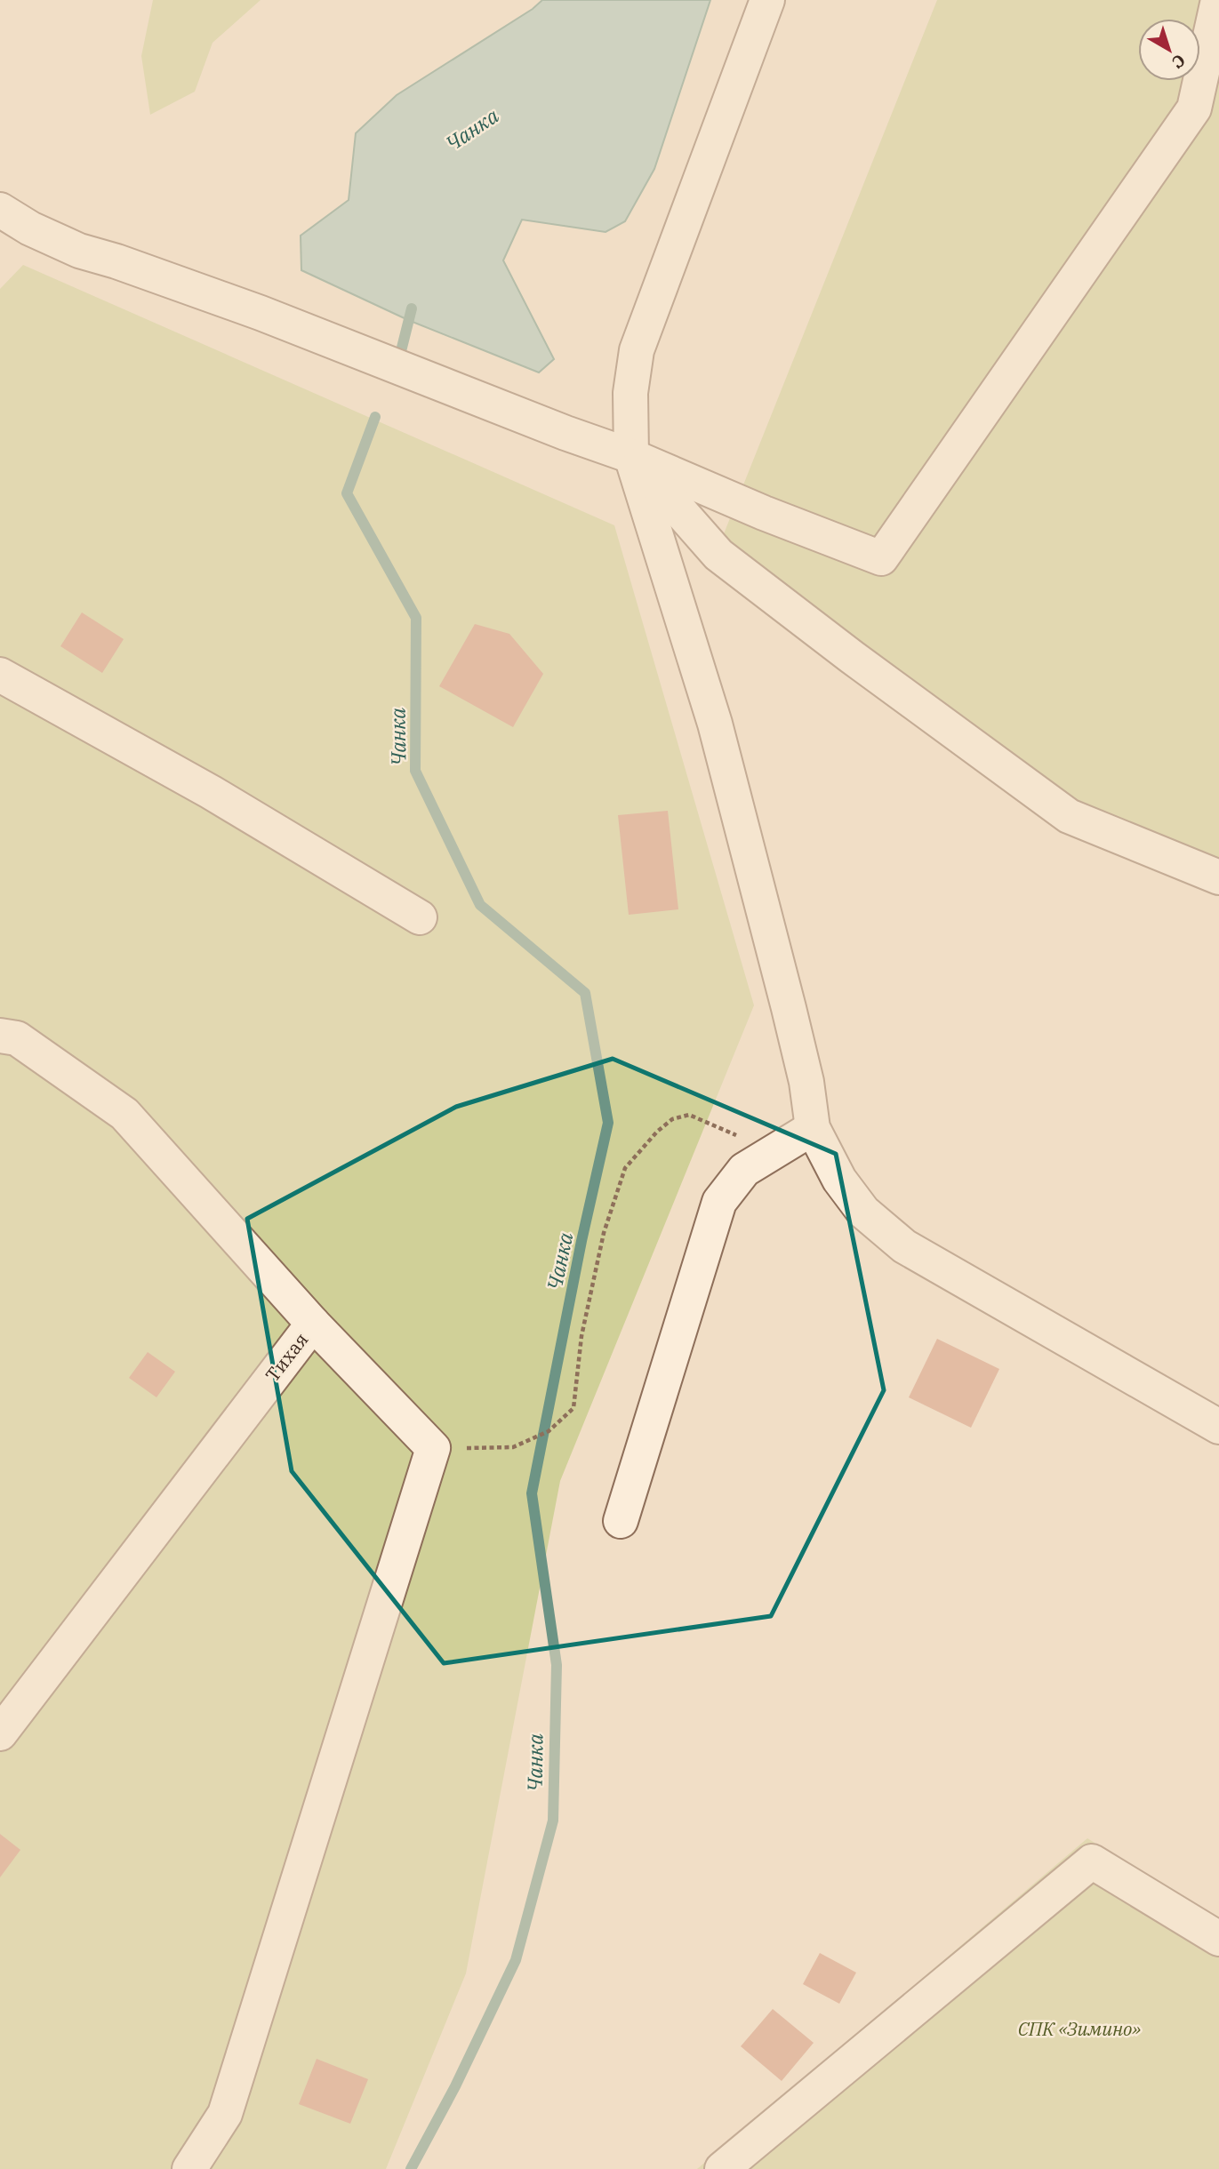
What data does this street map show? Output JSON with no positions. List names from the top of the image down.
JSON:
{
  "streets": {
    "street": ["Тихая"]
  },
  "water": ["Чанка"],
  "parks": ["СПК «Зимино»"],
  "north": "bottom right"
}
